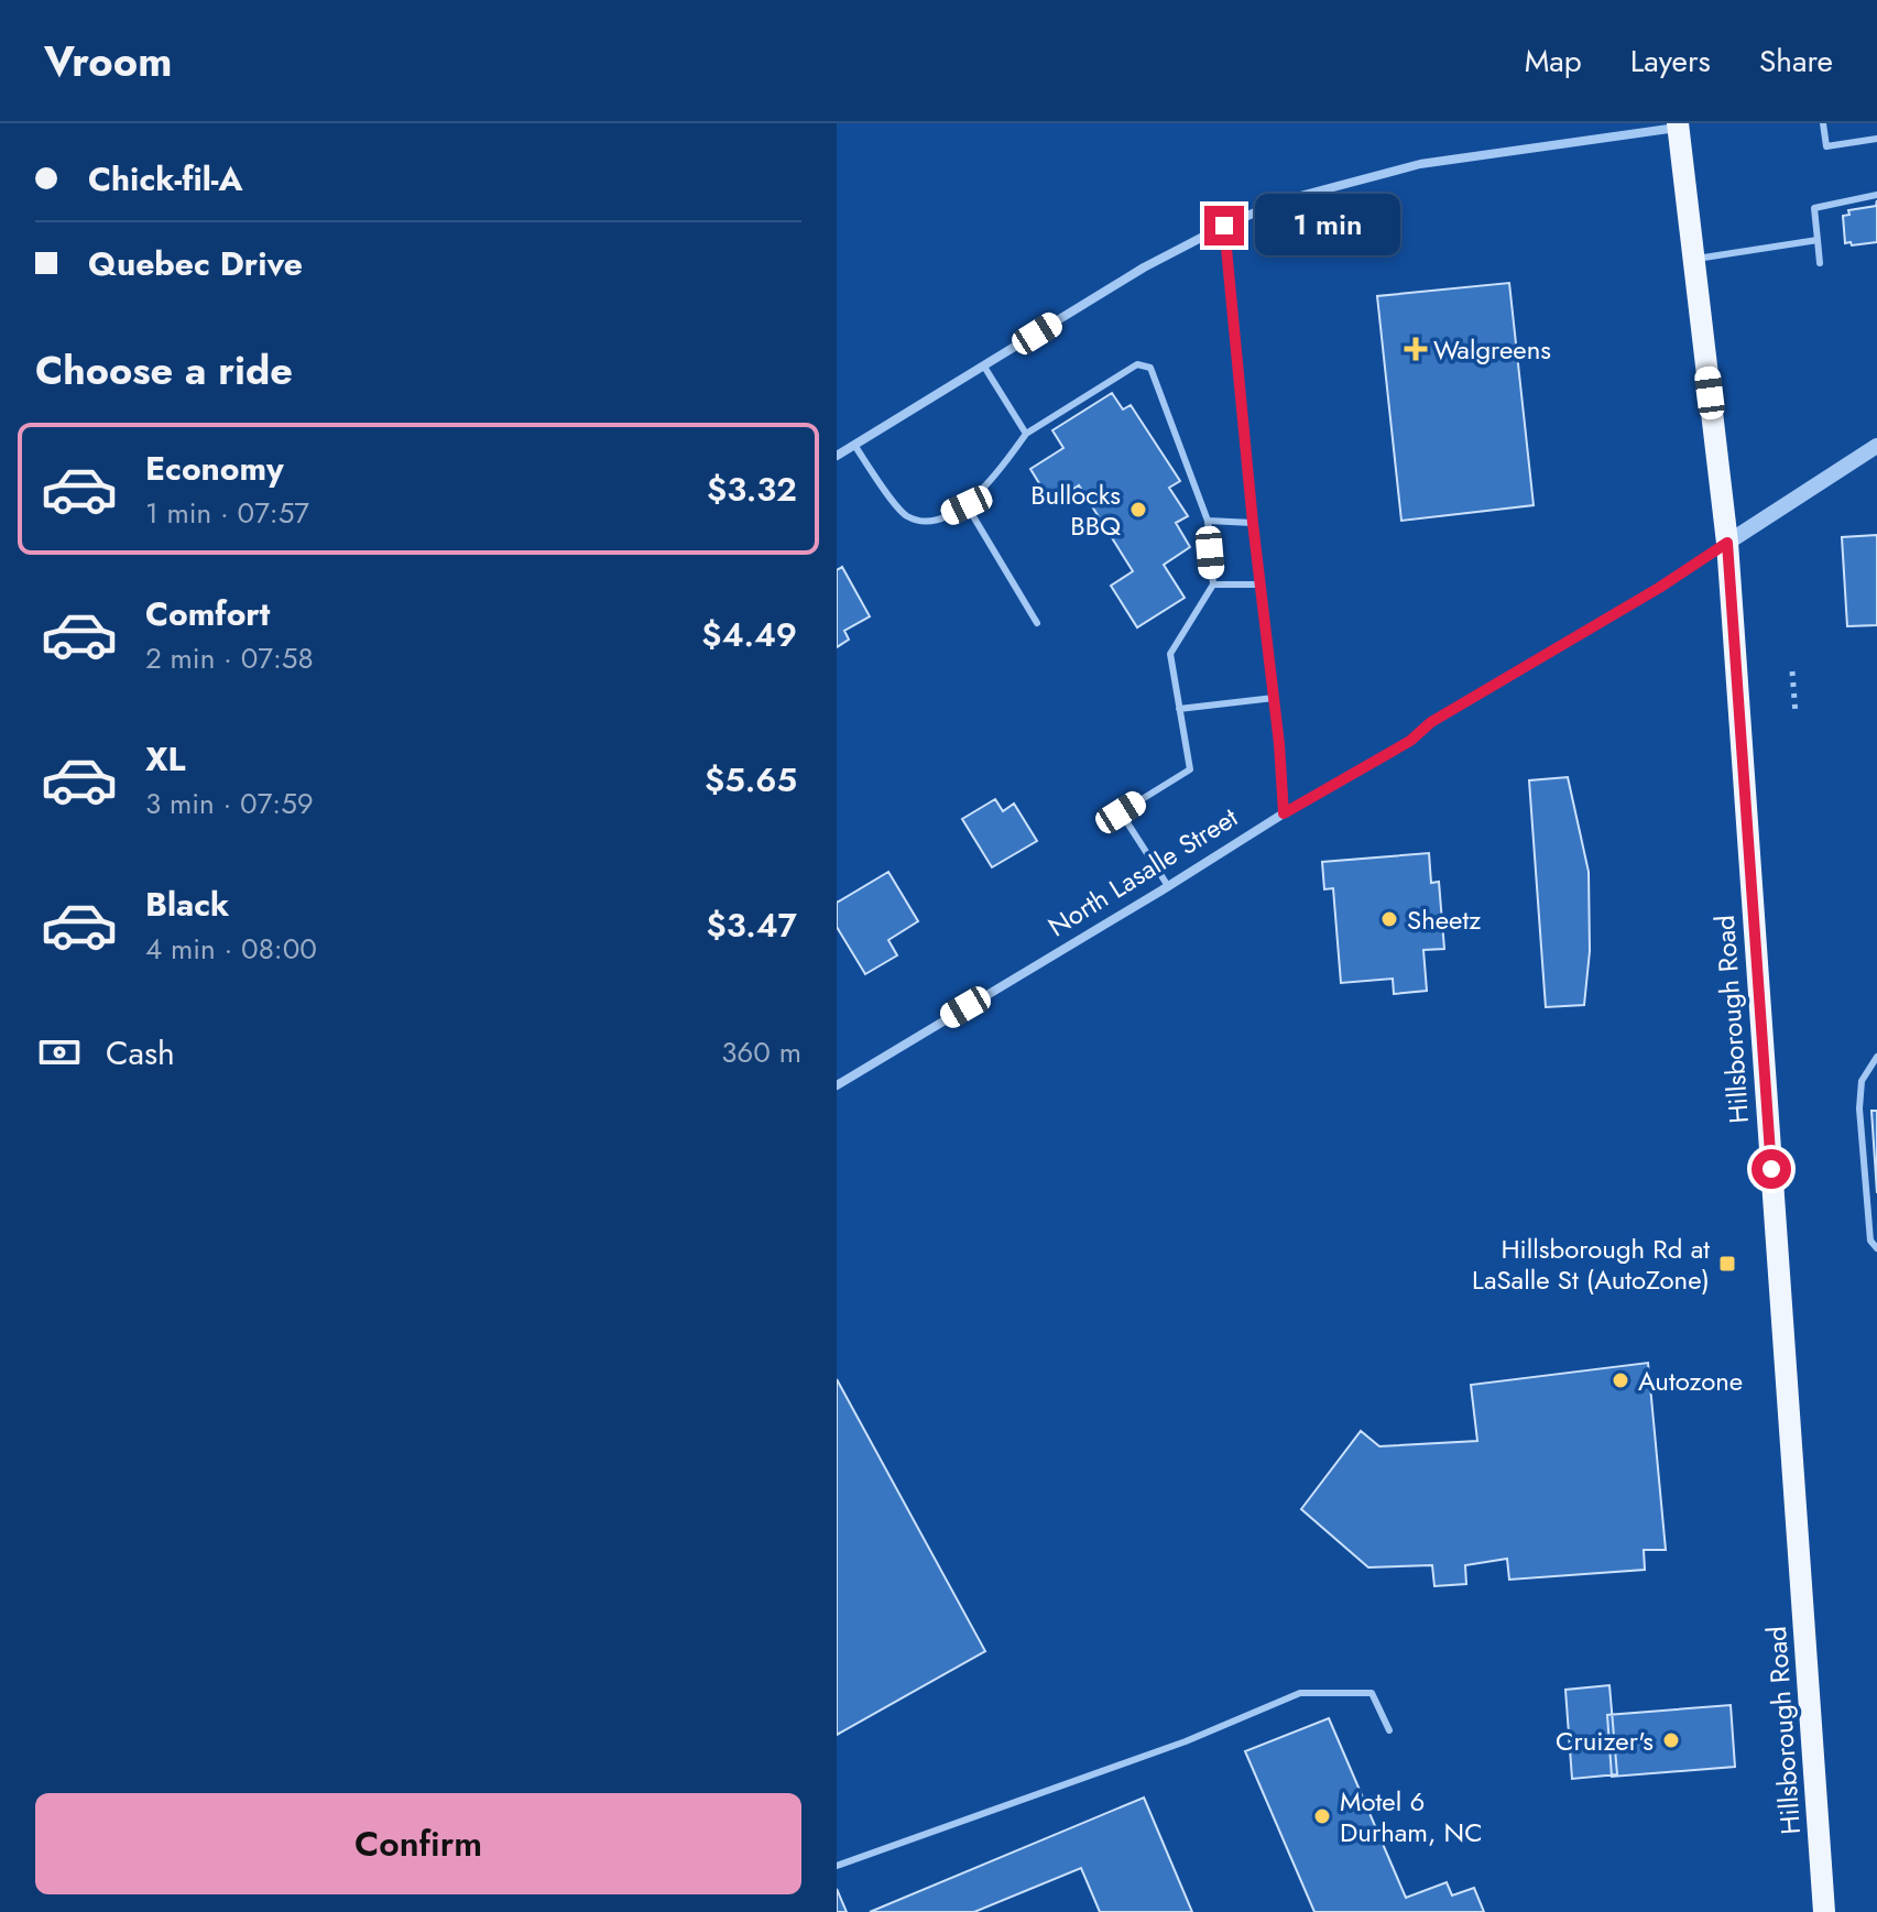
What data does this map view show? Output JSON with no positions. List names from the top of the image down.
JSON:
{
  "streets": {
    "main road": ["Hillsborough Road"],
    "street": ["North Lasalle Street"]
  },
  "crossings": [
    ["North Lasalle Street", "Hillsborough Road"]
  ],
  "places": {
    "health": ["Walgreens"],
    "other": [
      "Bullocks BBQ",
      "Sheetz",
      "Autozone",
      "Cruizer's",
      "Motel 6 Durham, NC"
    ],
    "transit": ["Hillsborough Rd at LaSalle St (AutoZone)"]
  },
  "page": {
    "header": "Vroom",
    "nav": ["Map", "Layers", "Share"],
    "banner": ["Chick-fil-A", "Quebec Drive"],
    "bubble": "1 min",
    "heading": "Choose a ride",
    "list": [
      {
        "name": "Economy",
        "note": "1 min · 07:57",
        "value": "$3.32"
      },
      {
        "name": "Comfort",
        "note": "2 min · 07:58",
        "value": "$4.49"
      },
      {
        "name": "XL",
        "note": "3 min · 07:59",
        "value": "$5.65"
      },
      {
        "name": "Black",
        "note": "4 min · 08:00",
        "value": "$3.47"
      }
    ],
    "pay": ["Cash", "360 m"],
    "buttons": "Confirm"
  }
}
